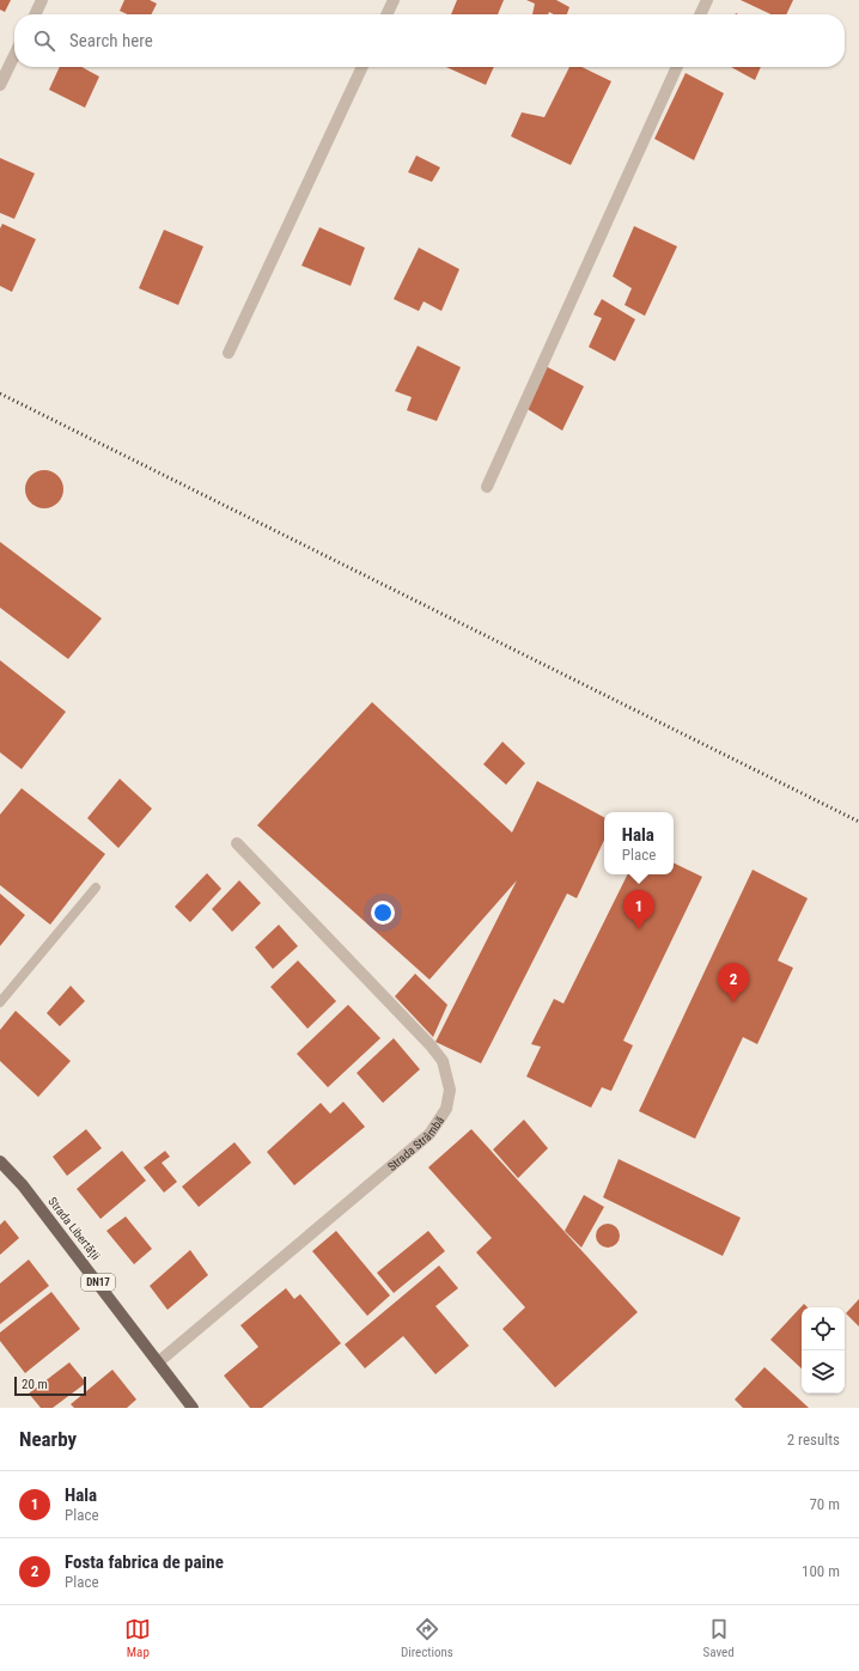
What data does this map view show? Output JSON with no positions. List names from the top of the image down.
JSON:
{
  "streets": {
    "main road": ["Strada Libertății", "DN17"],
    "street": ["Strada Strâmbă"]
  },
  "crossings": [
    ["Strada Strâmbă", "Strada Libertății"]
  ],
  "scale_bar": "20 m",
  "page": {
    "search": "Search here",
    "popup": ["Hala", "Place"],
    "pins": ["1", "2"],
    "scale": "20 m",
    "heading": ["Nearby", "2 results"],
    "list": [
      {
        "mark": "1",
        "name": "Hala",
        "note": "Place",
        "value": "70 m"
      },
      {
        "mark": "2",
        "name": "Fosta fabrica de paine",
        "note": "Place",
        "value": "100 m"
      }
    ],
    "nav": ["Map", "Directions", "Saved"]
  }
}
